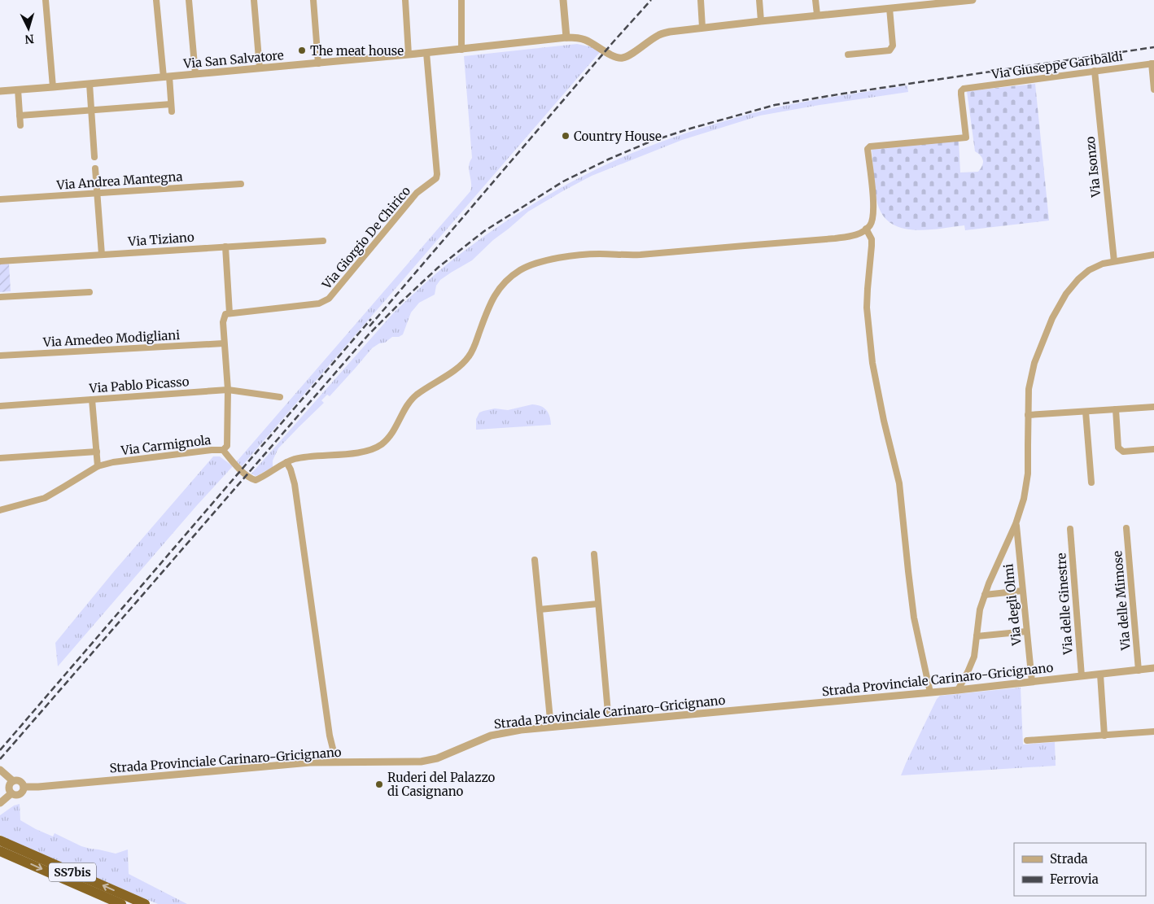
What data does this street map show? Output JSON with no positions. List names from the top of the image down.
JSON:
{
  "streets": {
    "highway": ["SS7bis"],
    "street": [
      "Via San Salvatore",
      "Via Giuseppe Garibaldi",
      "Via Isonzo",
      "Via Andrea Mantegna",
      "Via Giorgio De Chirico",
      "Via Tiziano",
      "Via Amedeo Modigliani",
      "Via Pablo Picasso",
      "Via Carmignola",
      "Via delle Mimose",
      "Via delle Ginestre",
      "Via degli Olmi",
      "Strada Provinciale Carinaro-Gricignano"
    ]
  },
  "crossings": [
    ["Via San Salvatore", "Via Giorgio De Chirico"],
    ["Via Giuseppe Garibaldi", "Via Isonzo"],
    ["Via Giuseppe Garibaldi", "Via Carmignola"],
    ["Via delle Mimose", "Strada Provinciale Carinaro-Gricignano"],
    ["Via delle Ginestre", "Strada Provinciale Carinaro-Gricignano"],
    ["Via degli Olmi", "Strada Provinciale Carinaro-Gricignano"]
  ],
  "places": ["The meat house", "Country House", "Ruderi del Palazzo di Casignano"],
  "legend": ["Strada", "Ferrovia"],
  "north": "bottom"
}
